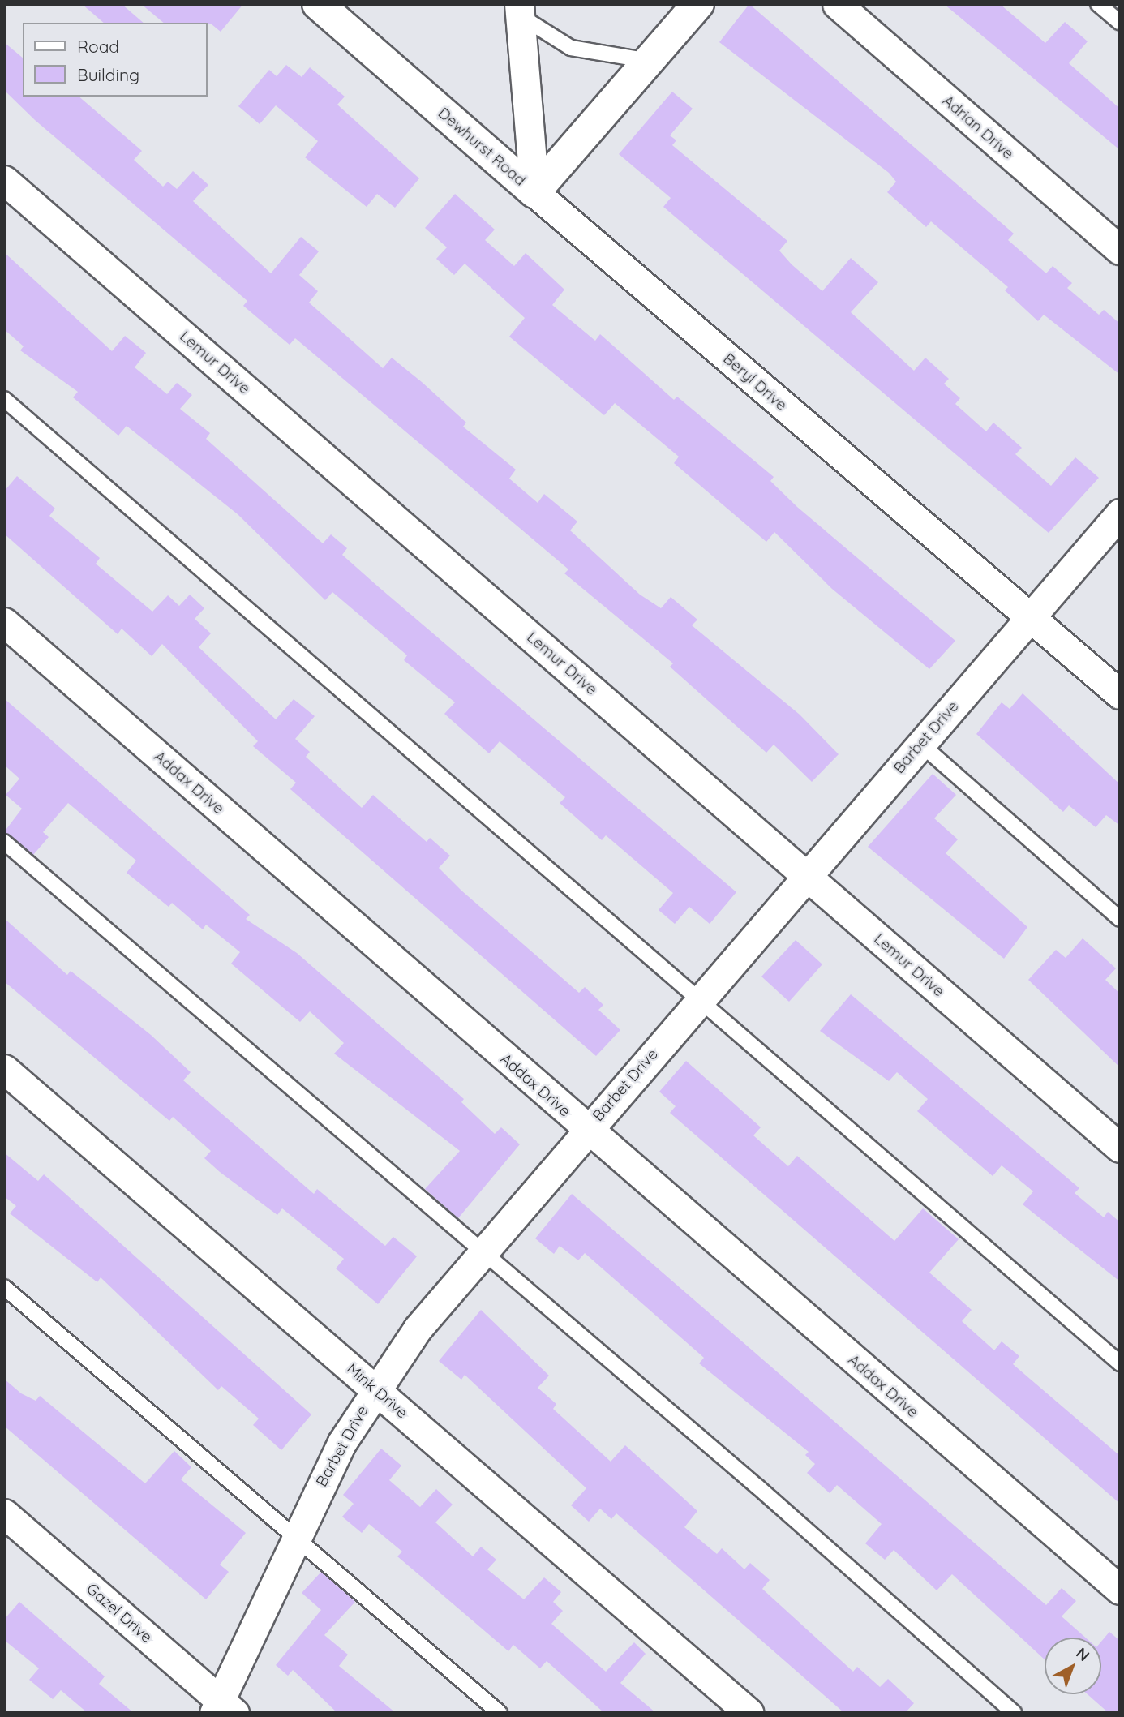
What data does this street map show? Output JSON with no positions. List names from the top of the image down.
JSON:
{
  "streets": {
    "street": [
      "Adrian Drive",
      "Dewhurst Road",
      "Lemur Drive",
      "Beryl Drive",
      "Barbet Drive",
      "Addax Drive",
      "Mink Drive",
      "Gazel Drive"
    ]
  },
  "crossings": [
    ["Dewhurst Road", "Beryl Drive"],
    ["Lemur Drive", "Barbet Drive"],
    ["Beryl Drive", "Barbet Drive"],
    ["Barbet Drive", "Addax Drive"],
    ["Barbet Drive", "Mink Drive"],
    ["Barbet Drive", "Gazel Drive"]
  ],
  "legend": ["Road", "Building"],
  "north": "top right"
}
